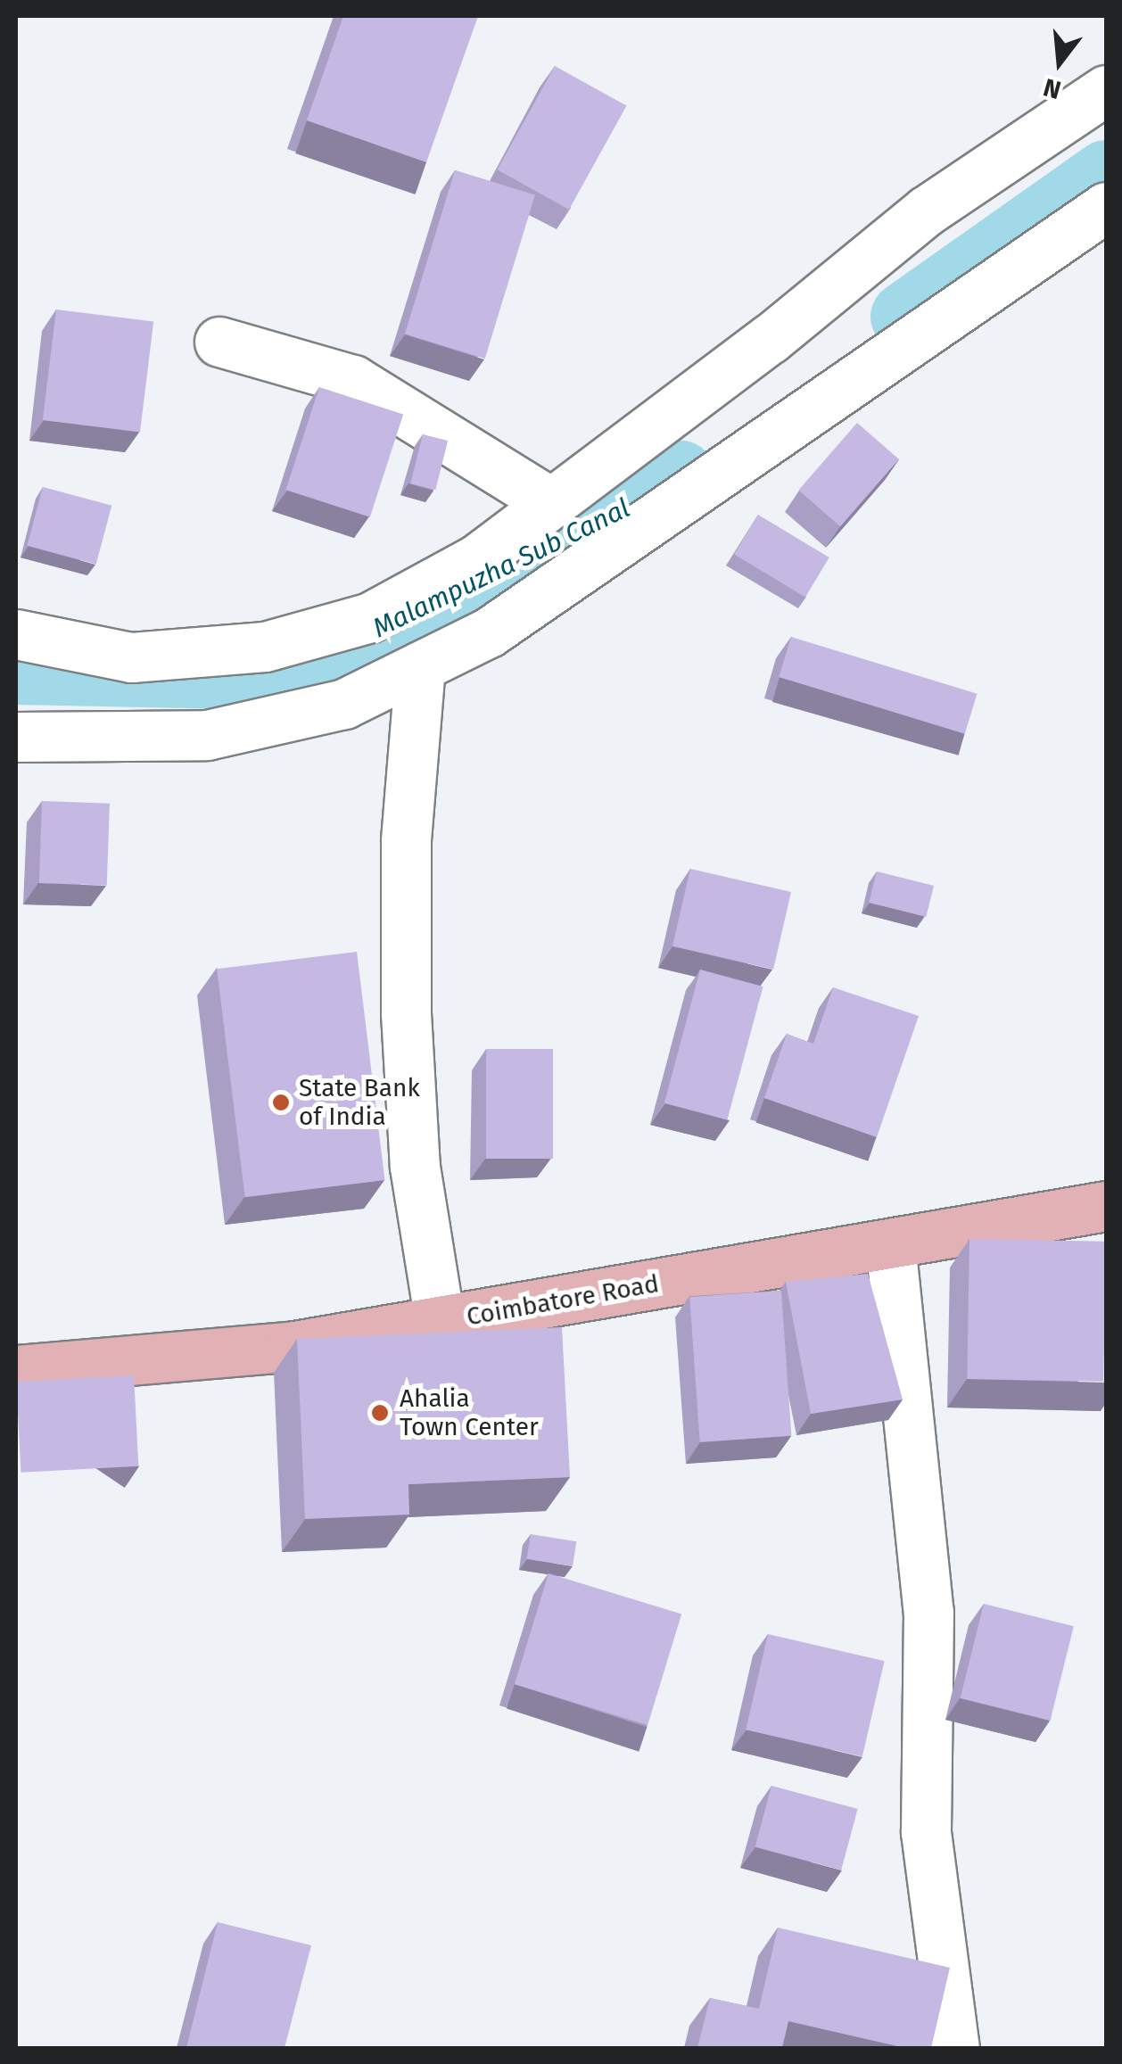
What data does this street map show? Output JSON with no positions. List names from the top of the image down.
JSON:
{
  "streets": {
    "main road": ["Coimbatore Road"]
  },
  "water": ["Malampuzha Sub Canal"],
  "places": ["State Bank of India", "Ahalia Town Center"],
  "north": "bottom"
}
